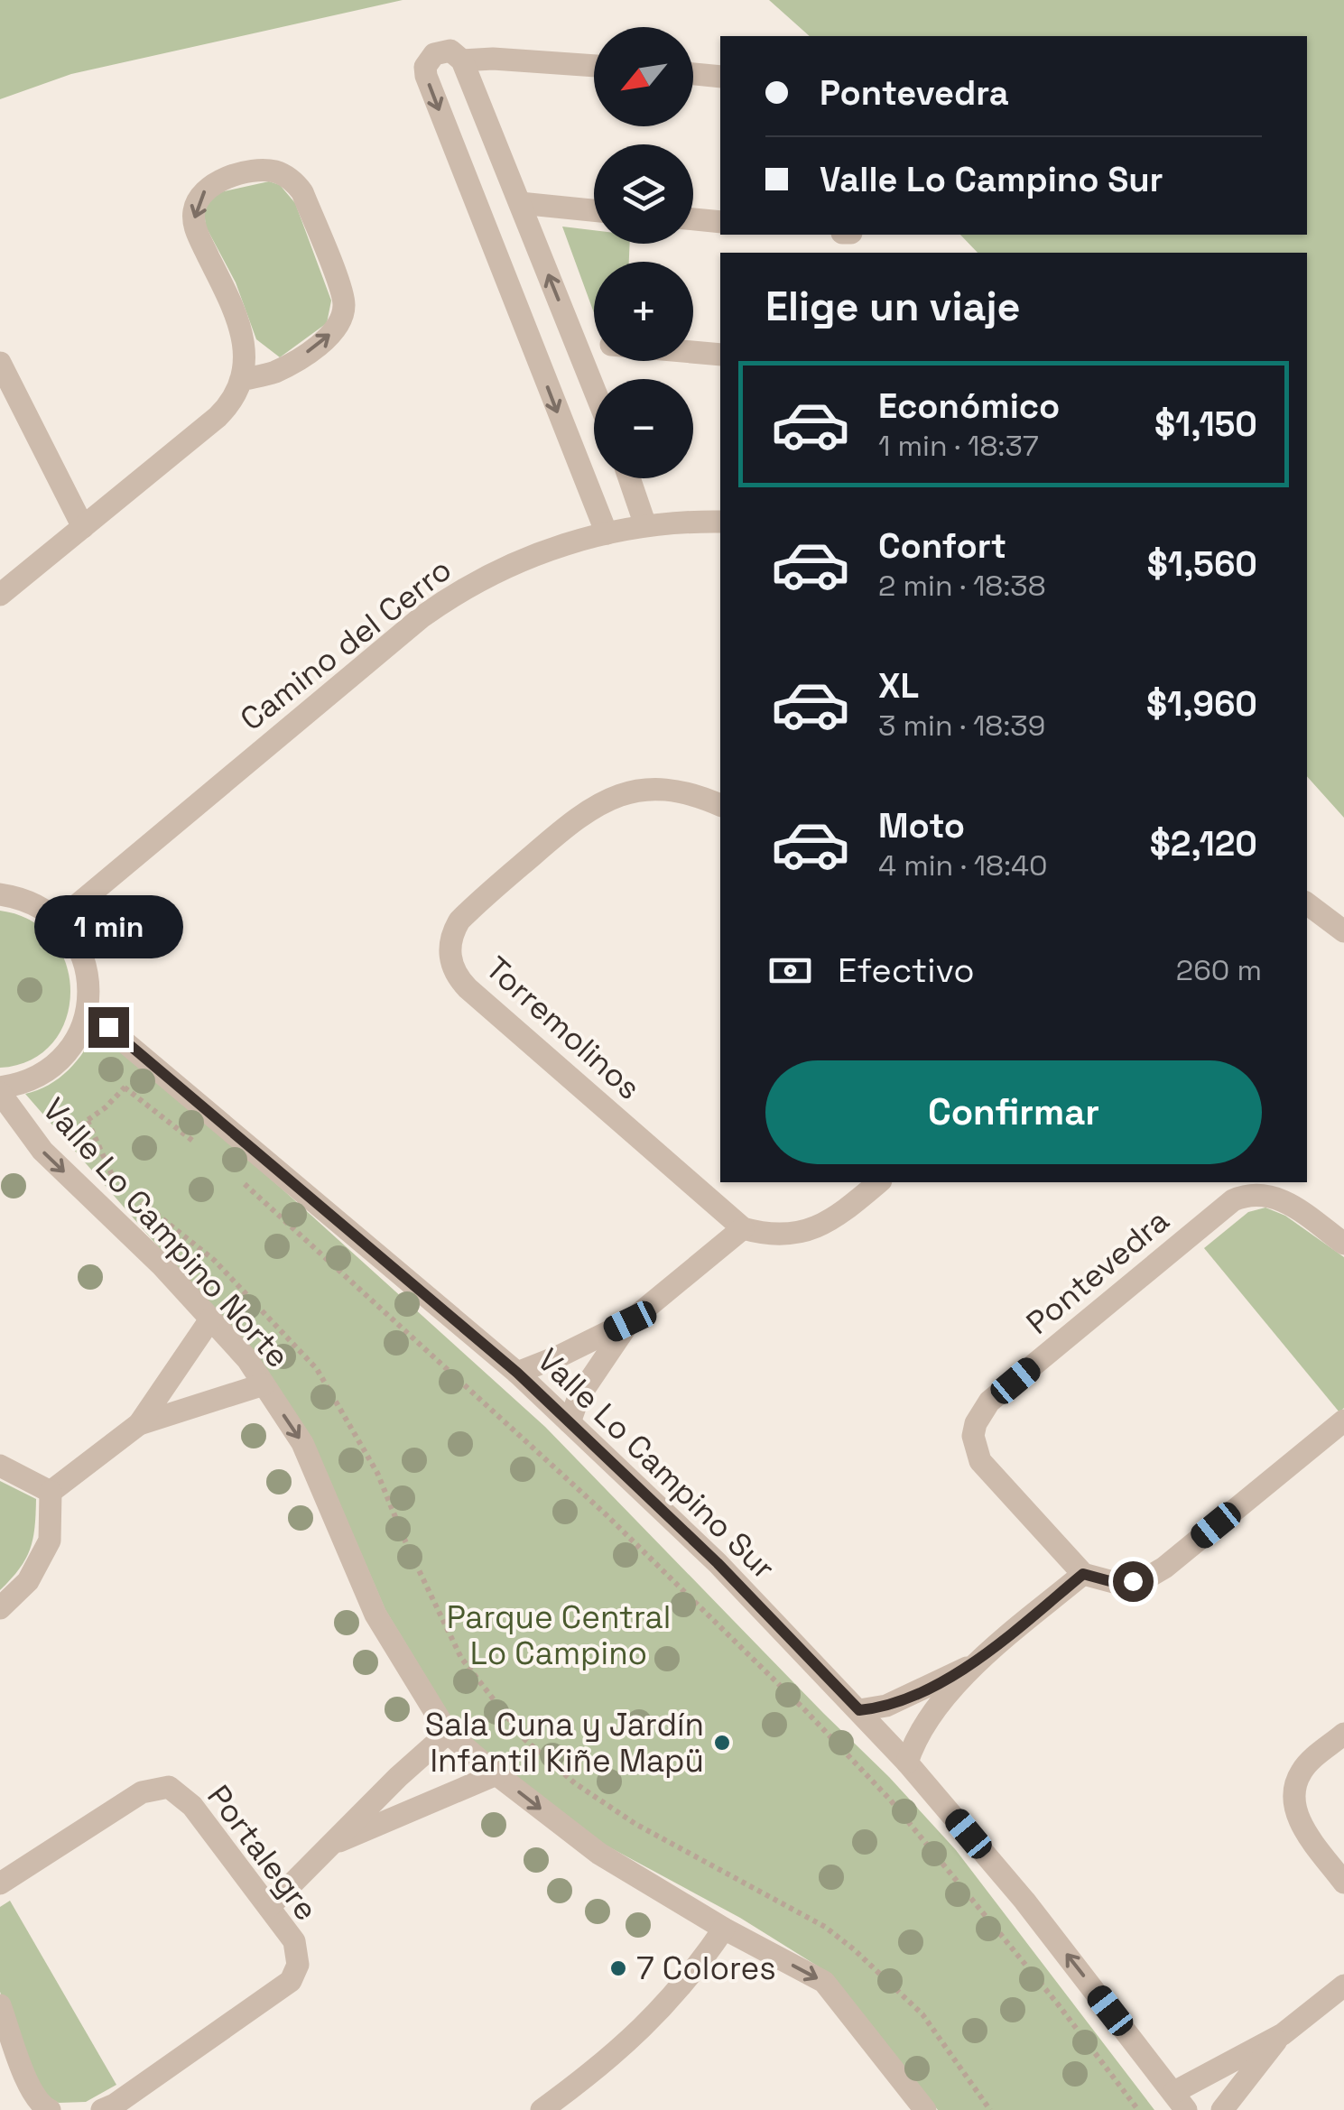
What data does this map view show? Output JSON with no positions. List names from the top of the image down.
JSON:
{
  "streets": {
    "street": [
      "Camino del Cerro",
      "Torremolinos",
      "Valle Lo Campino Norte",
      "Pontevedra",
      "Valle Lo Campino Sur",
      "Portalegre"
    ]
  },
  "one_way": ["Valle Lo Campino Norte"],
  "parks": ["Parque Central Lo Campino"],
  "places": ["Sala Cuna y Jardín Infantil Kiñe Mapü", "7 Colores"],
  "north": "bottom left",
  "page": {
    "map_buttons": ["+", "−"],
    "banner": ["Pontevedra", "Valle Lo Campino Sur"],
    "heading": "Elige un viaje",
    "list": [
      {
        "name": "Económico",
        "note": "1 min · 18:37",
        "value": "$1,150"
      },
      {
        "name": "Confort",
        "note": "2 min · 18:38",
        "value": "$1,560"
      },
      {
        "name": "XL",
        "note": "3 min · 18:39",
        "value": "$1,960"
      },
      {
        "name": "Moto",
        "note": "4 min · 18:40",
        "value": "$2,120"
      }
    ],
    "bubble": "1 min",
    "pay": ["Efectivo", "260 m"],
    "buttons": "Confirmar"
  }
}
